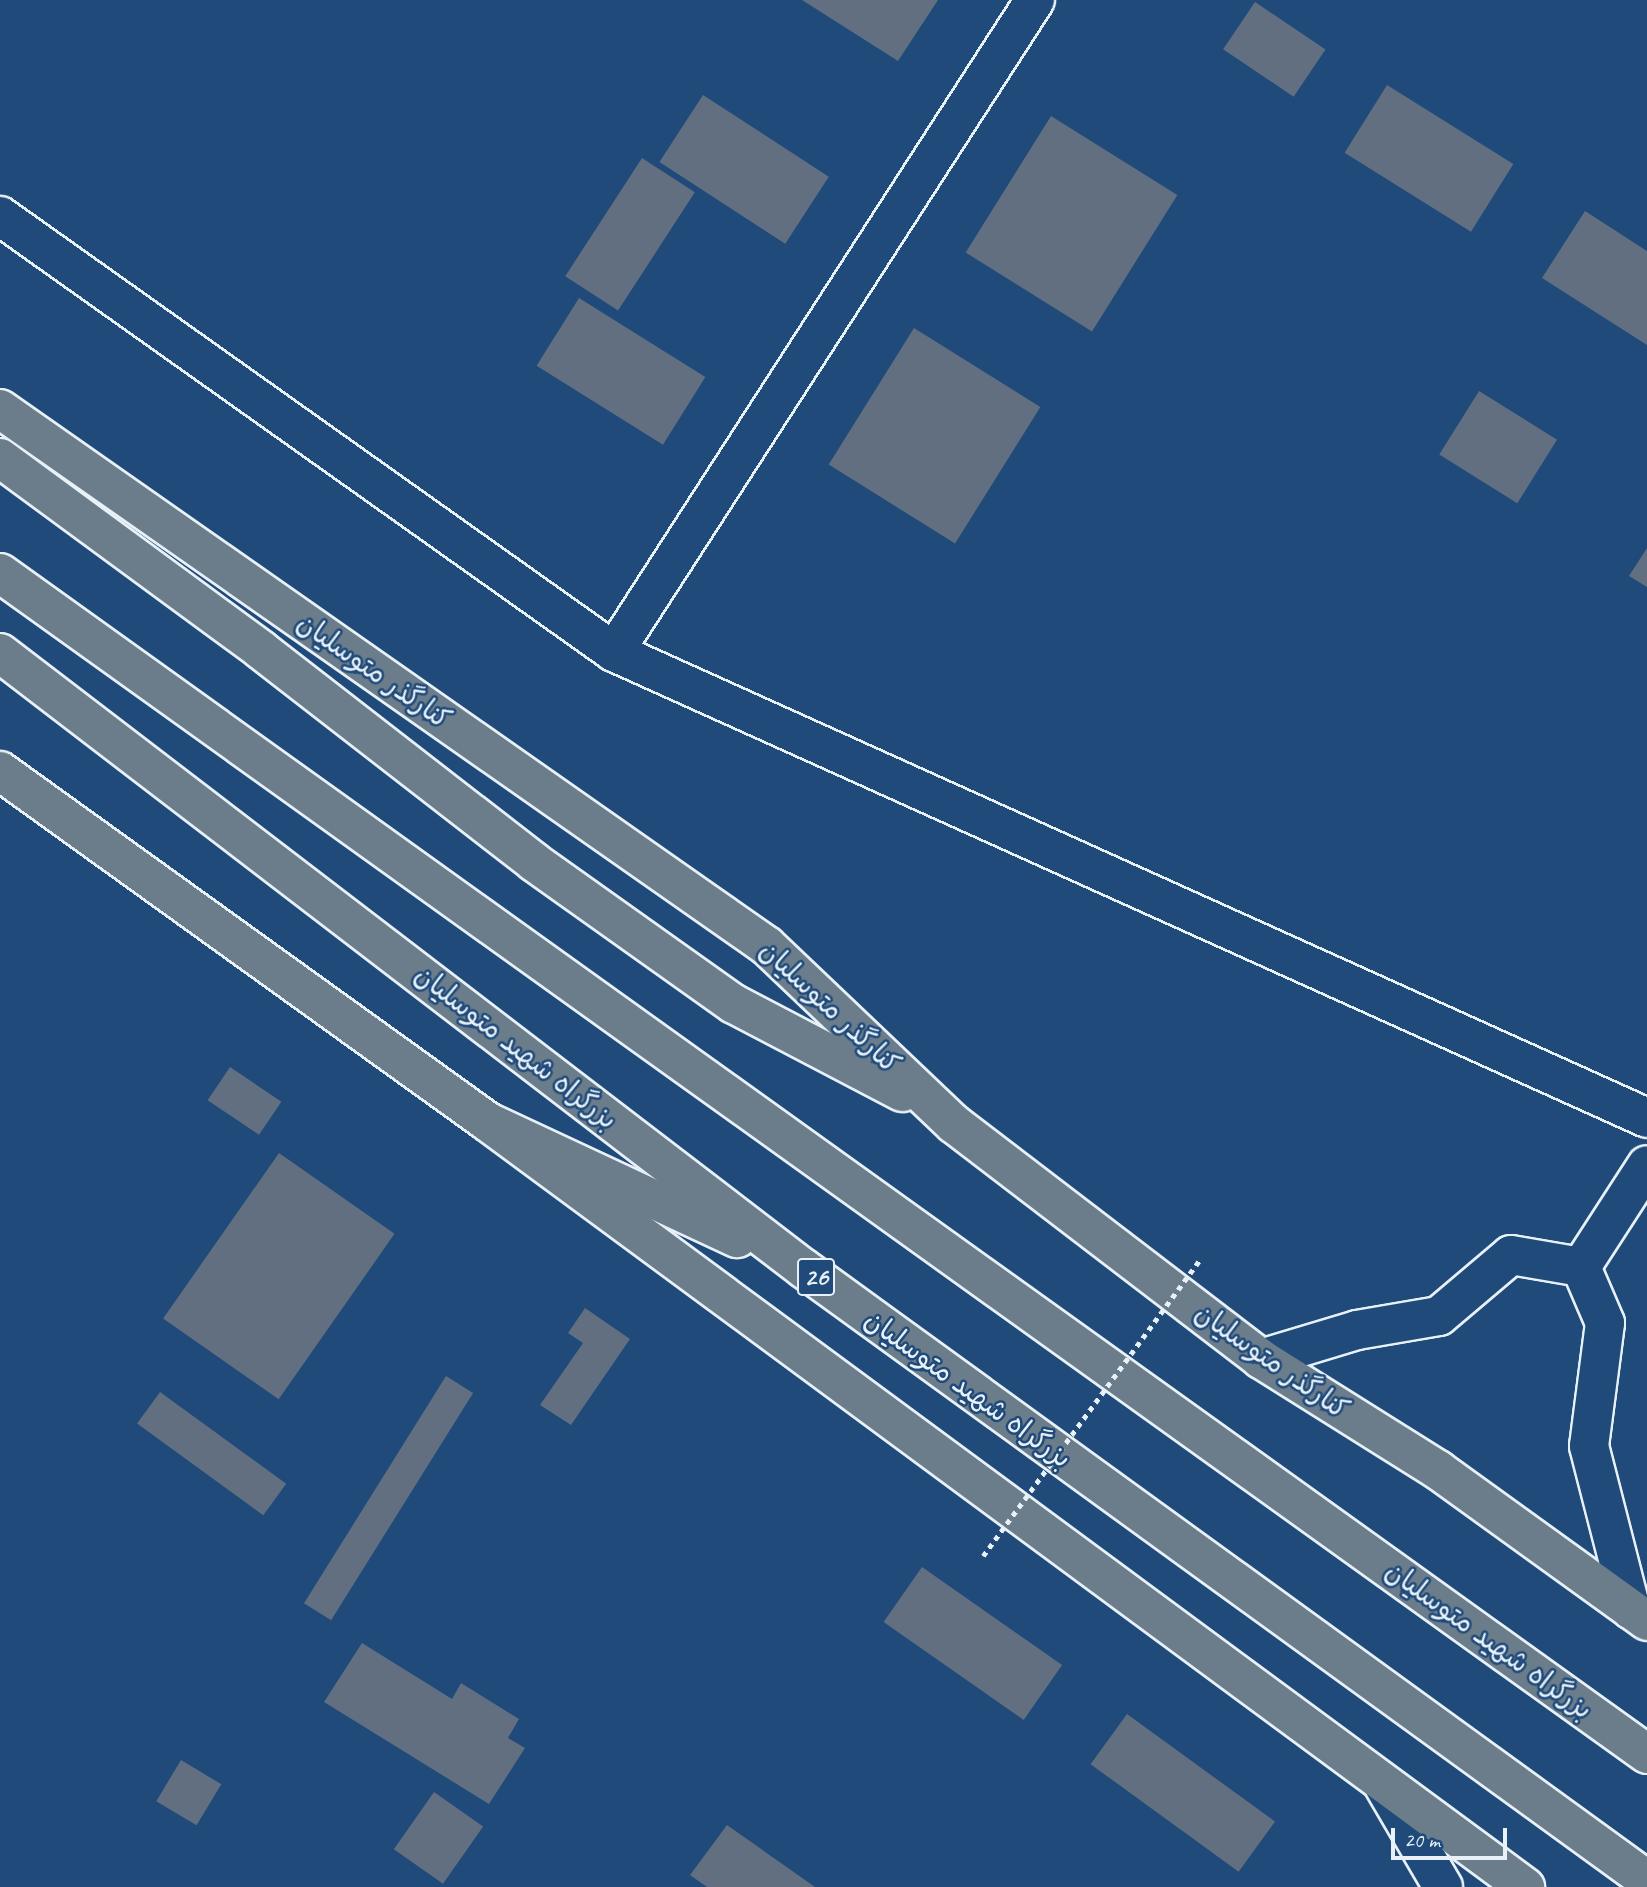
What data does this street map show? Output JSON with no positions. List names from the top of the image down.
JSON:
{
  "streets": {
    "main road": ["کنارگذر متوسلیان", "بزرگراه شهید متوسلیان", "26"]
  },
  "scale_bar": "20 m"
}
